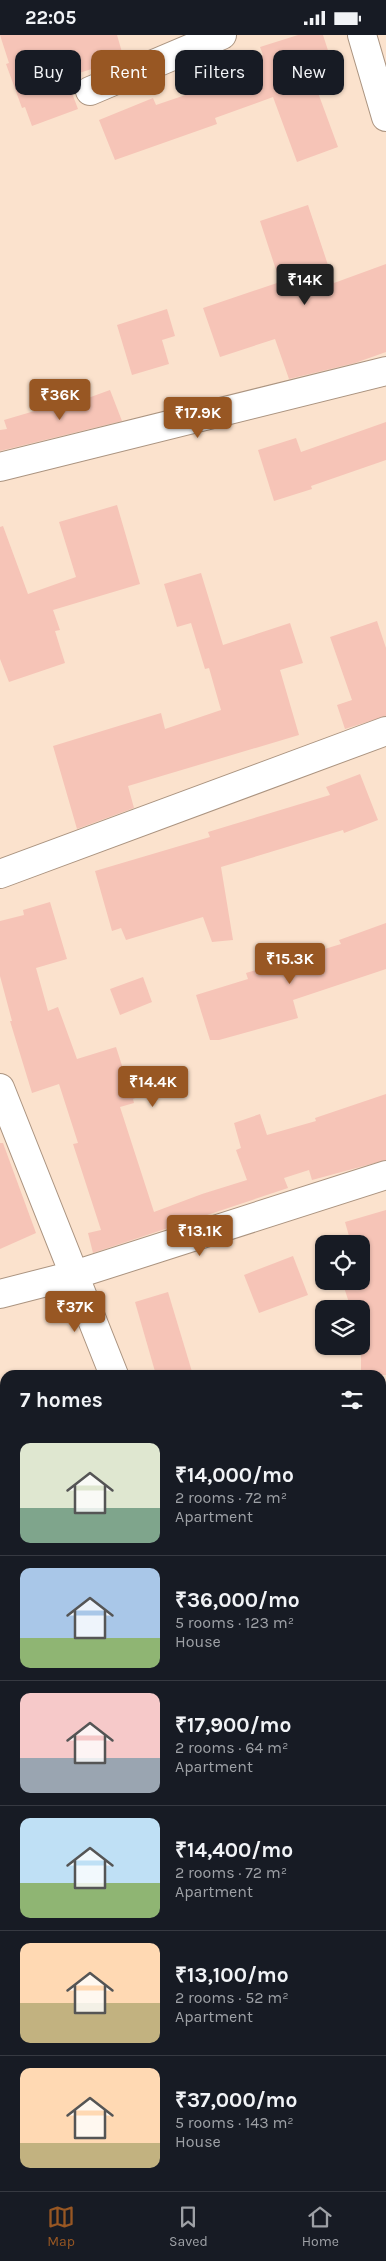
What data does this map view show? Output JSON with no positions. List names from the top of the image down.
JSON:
{
  "page": {
    "status": "22:05",
    "chip": [
      "Buy",
      "Rent",
      "Filters",
      "New"
    ],
    "price": [
      "₹14K",
      "₹36K",
      "₹17.9K",
      "₹15.3K",
      "₹14.4K",
      "₹13.1K",
      "₹37K"
    ],
    "heading": "7 homes",
    "list": [
      {
        "name": "₹14,000/mo",
        "note": "2 rooms · 72 m² · Apartment"
      },
      {
        "name": "₹36,000/mo",
        "note": "5 rooms · 123 m² · House"
      },
      {
        "name": "₹17,900/mo",
        "note": "2 rooms · 64 m² · Apartment"
      },
      {
        "name": "₹14,400/mo",
        "note": "2 rooms · 72 m² · Apartment"
      },
      {
        "name": "₹13,100/mo",
        "note": "2 rooms · 52 m² · Apartment"
      },
      {
        "name": "₹37,000/mo",
        "note": "5 rooms · 143 m² · House"
      }
    ],
    "tabs": ["Map", "Saved", "Home"]
  }
}
